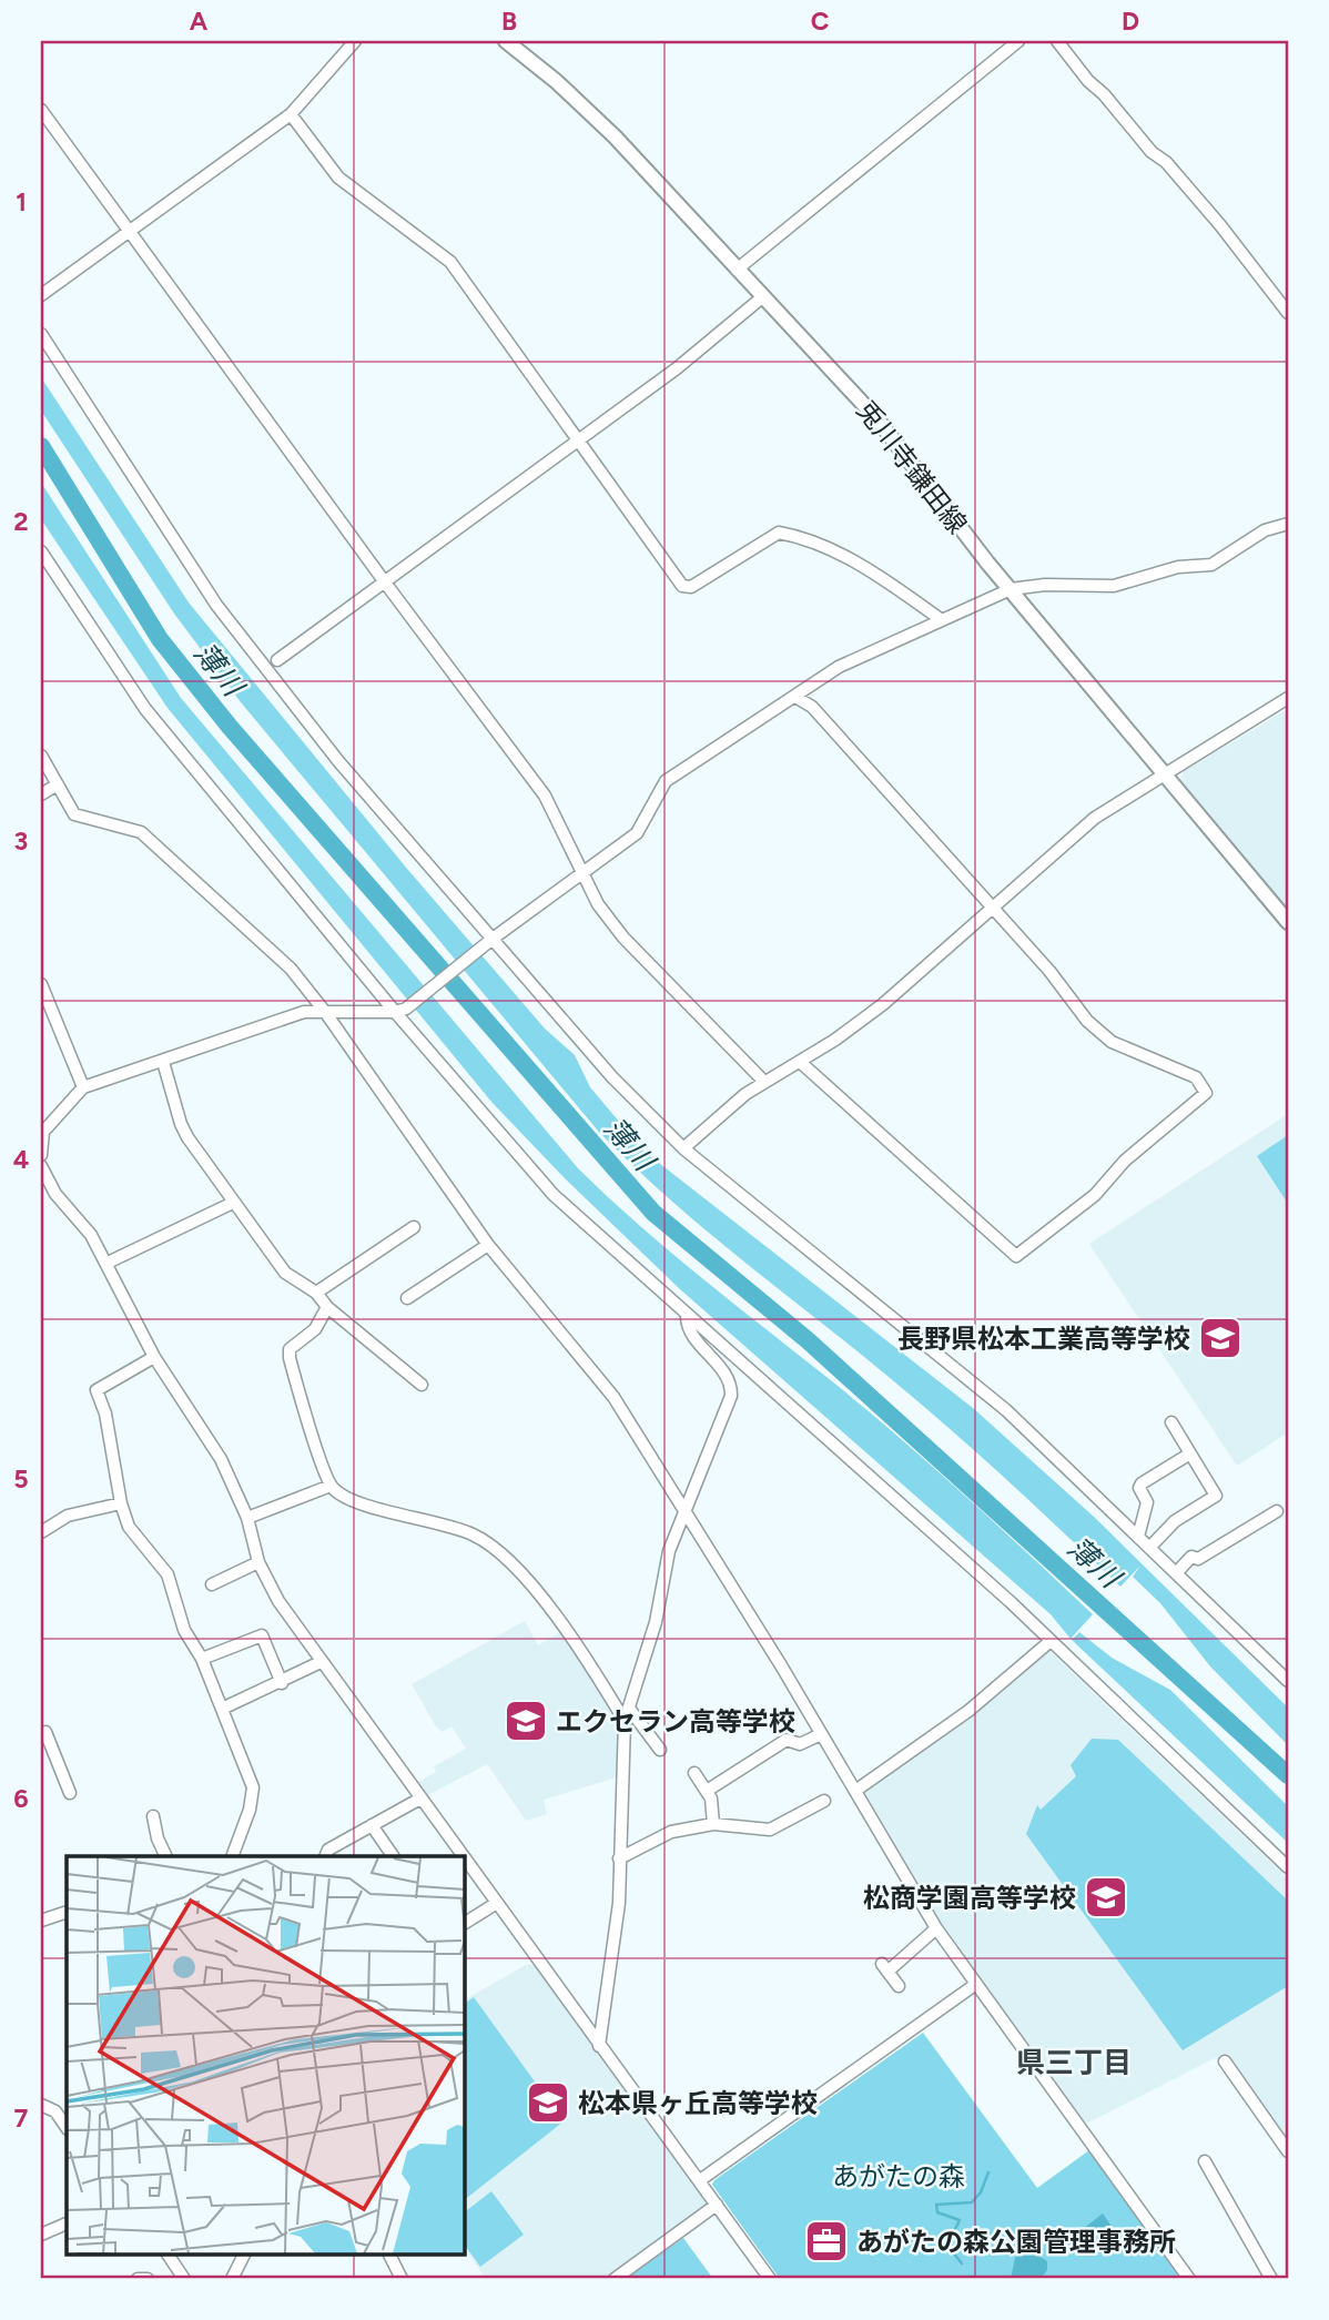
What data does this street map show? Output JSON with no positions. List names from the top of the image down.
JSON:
{
  "streets": {
    "main road": ["兎川寺鎌田線"]
  },
  "districts": ["県三丁目"],
  "water": ["薄川"],
  "parks": ["あがたの森"],
  "places": {
    "school or university": [
      "長野県松本工業高等学校",
      "エクセラン高等学校",
      "松商学園高等学校",
      "松本県ヶ丘高等学校"
    ],
    "office": ["あがたの森公園管理事務所"]
  },
  "grid": {
    "columns": [
      "A",
      "B",
      "C",
      "D"
    ],
    "rows": [
      "1",
      "2",
      "3",
      "4",
      "5",
      "6",
      "7"
    ]
  }
}
